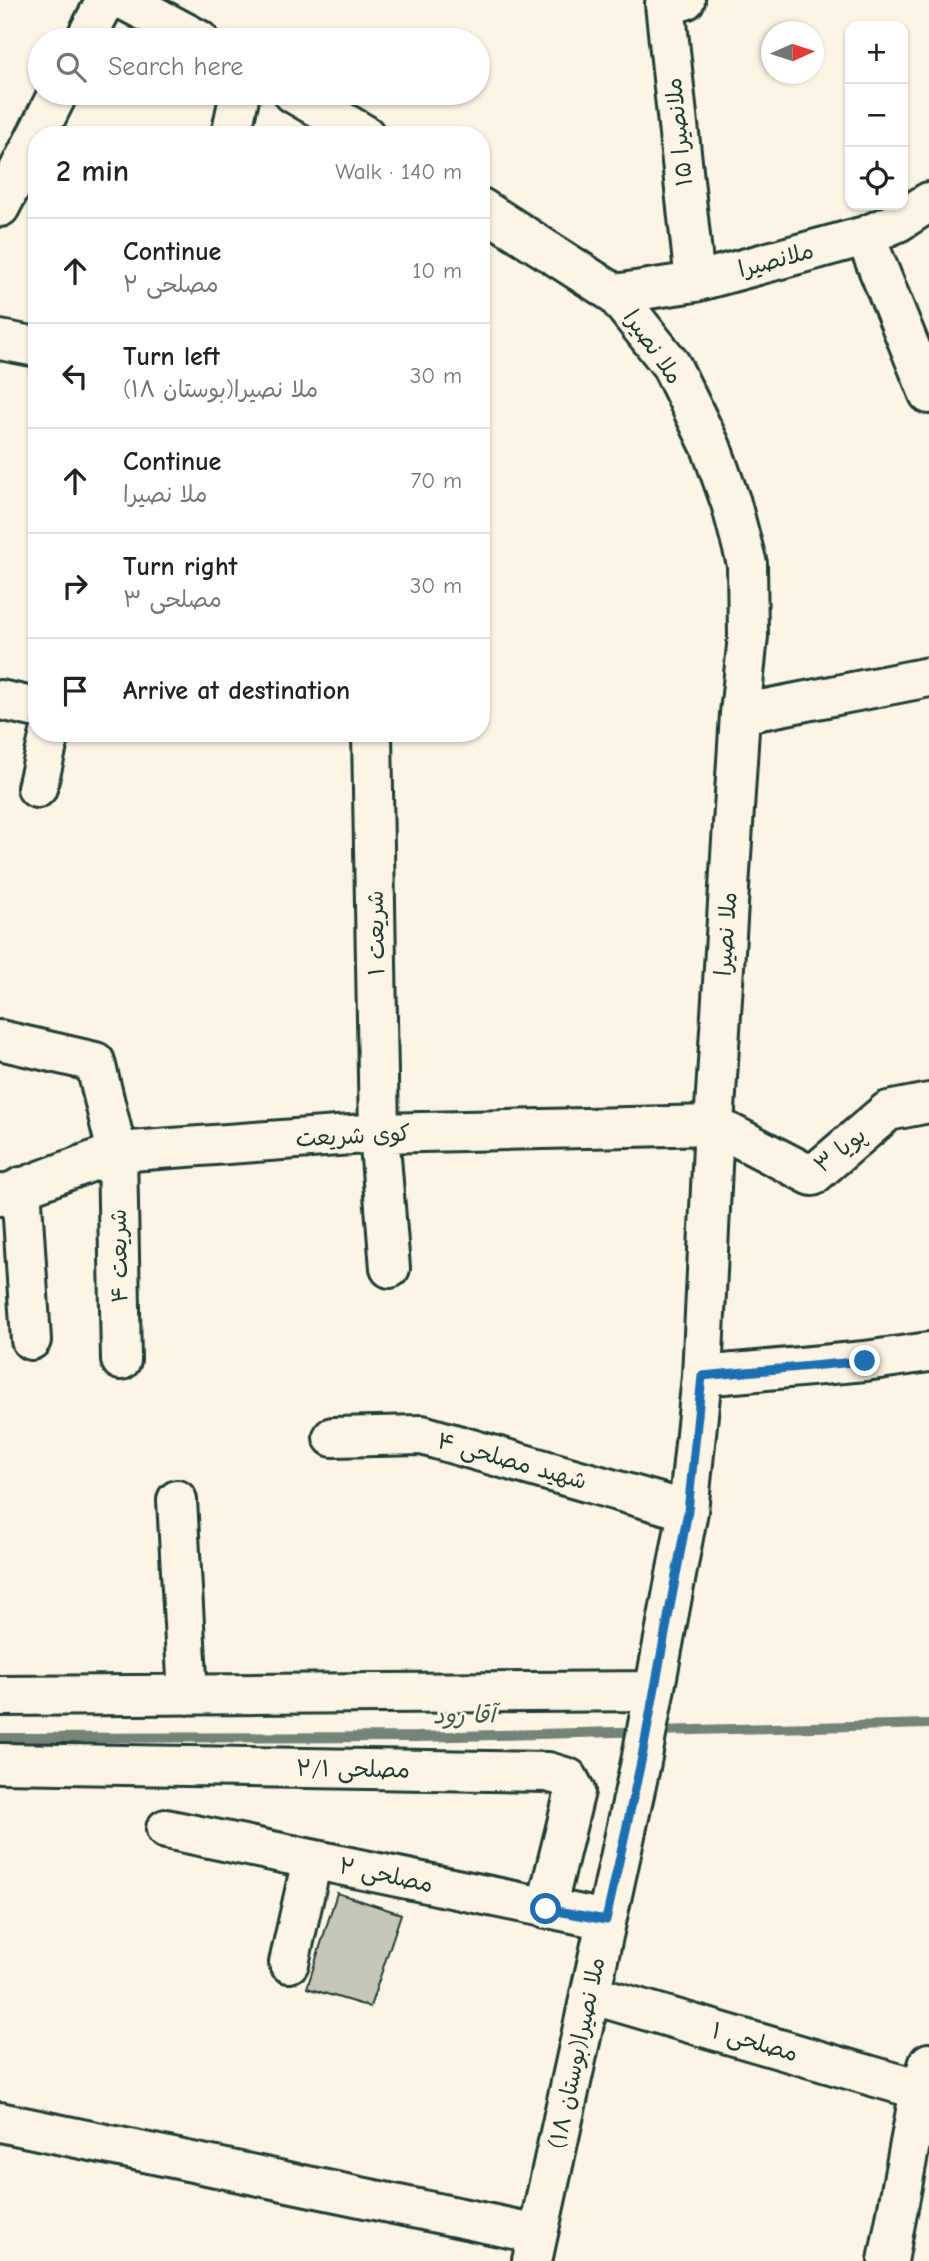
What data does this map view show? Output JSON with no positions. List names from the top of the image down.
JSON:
{
  "streets": {
    "street": [
      "ملانصیرا ۱۵",
      "ملانصیرا",
      "ملا نصیرا",
      "شریعت ۱",
      "کوی شریعت",
      "پویا ۳",
      "شریعت ۴",
      "شهید مصلحی ۴",
      "مصلحی ۲/۱",
      "مصلحی ۲",
      "مصلحی ۱",
      "ملا نصیرا(بوستان ۱۸)"
    ]
  },
  "crossings": [
    ["ملانصیرا ۱۵", "ملانصیرا"],
    ["ملانصیرا", "ملا نصیرا"],
    ["ملا نصیرا", "کوی شریعت"],
    ["ملا نصیرا", "پویا ۳"],
    ["ملا نصیرا", "شهید مصلحی ۴"],
    ["ملا نصیرا", "ملا نصیرا(بوستان ۱۸)"],
    ["شریعت ۱", "کوی شریعت"],
    ["کوی شریعت", "پویا ۳"],
    ["کوی شریعت", "شریعت ۴"],
    ["مصلحی ۲/۱", "مصلحی ۲"],
    ["مصلحی ۲", "ملا نصیرا(بوستان ۱۸)"],
    ["مصلحی ۱", "ملا نصیرا(بوستان ۱۸)"]
  ],
  "water": ["آقا رود"],
  "north": "right",
  "page": {
    "map_buttons": ["+", "−"],
    "search": "Search here",
    "heading": ["2 min", "Walk · 140 m"],
    "list": [
      ["Continue", "مصلحی ۲", "10 m"],
      ["Turn left", "ملا نصیرا(بوستان ۱۸)", "30 m"],
      ["Continue", "ملا نصیرا", "70 m"],
      ["Turn right", "مصلحی ۳", "30 m"],
      "Arrive at destination"
    ]
  }
}
